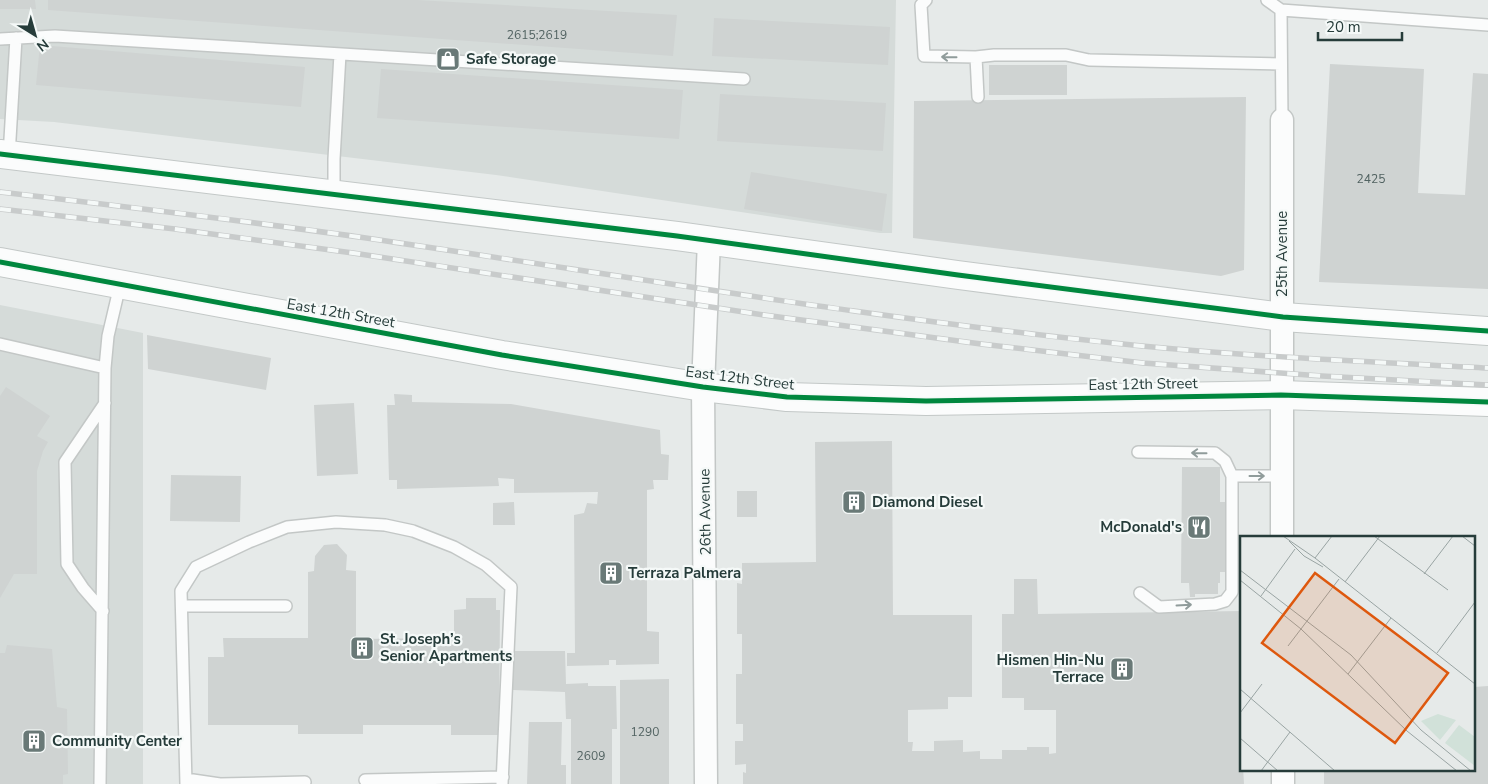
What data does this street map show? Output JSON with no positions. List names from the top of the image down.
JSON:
{
  "streets": {
    "main road": ["East 12th Street"],
    "street": ["25th Avenue", "26th Avenue"]
  },
  "crossings": [
    ["25th Avenue", "East 12th Street"],
    ["East 12th Street", "26th Avenue"]
  ],
  "places": {
    "shop": ["Safe Storage"],
    "building": [
      "Diamond Diesel",
      "Terraza Palmera",
      "St. Joseph’s Senior Apartments",
      "Hismen Hin-Nu Terrace",
      "Community Center"
    ],
    "restaurant": ["McDonald's"]
  },
  "house_numbers": [
    "2615;2619",
    "2425",
    "1290",
    "2609"
  ],
  "scale_bar": "20 m",
  "north": "bottom right"
}
